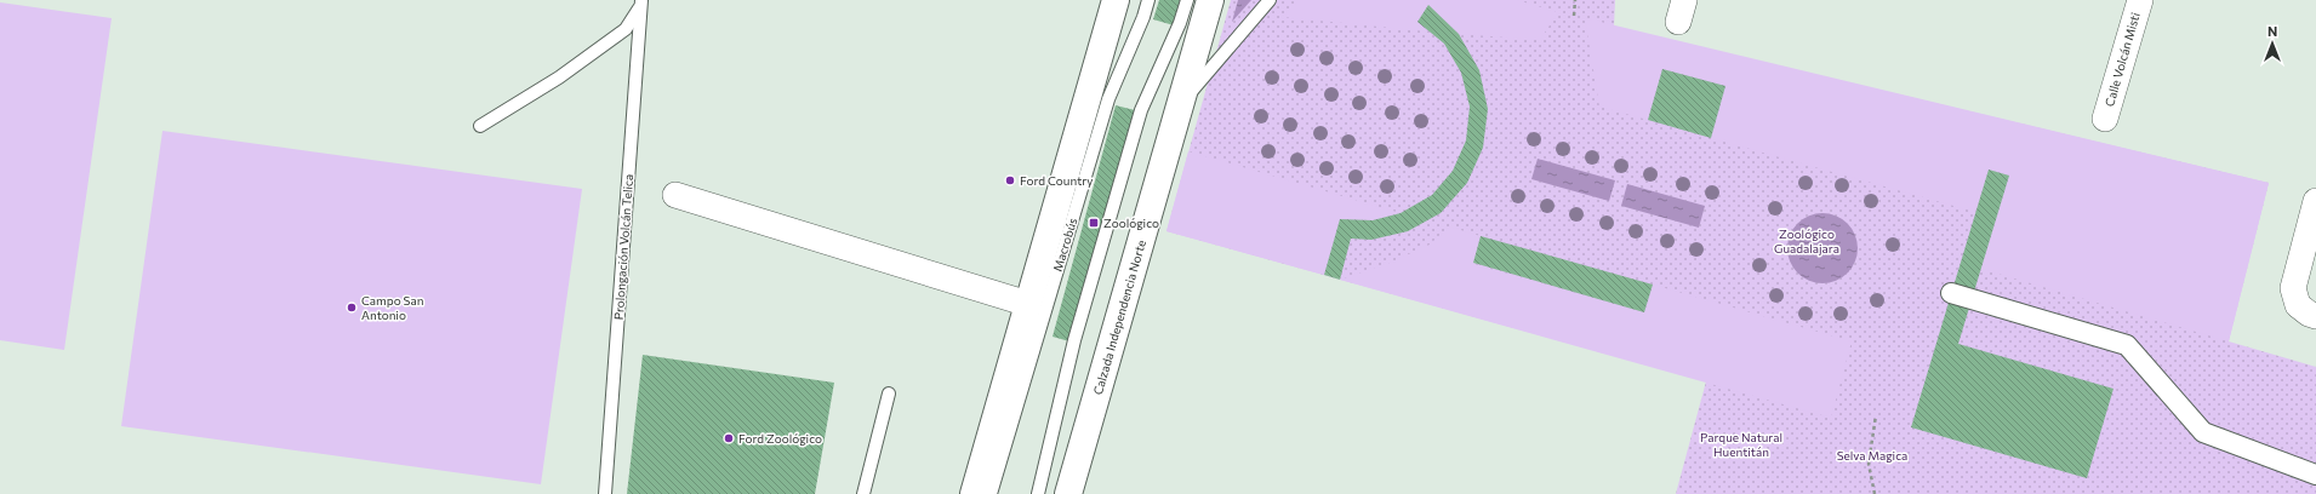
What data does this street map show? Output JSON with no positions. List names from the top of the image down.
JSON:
{
  "streets": {
    "street": ["Calle Volcán Misti", "Calzada Independencia Norte"],
    "lane": ["Macrobús", "Prolongación Volcán Telica"]
  },
  "parks": ["Zoológico Guadalajara", "Parque Natural Huentitán", "Selva Magica"],
  "places": {
    "other": ["Ford Country", "Campo San Antonio", "Ford Zoológico"],
    "transit": ["Zoológico"]
  },
  "north": "top"
}
